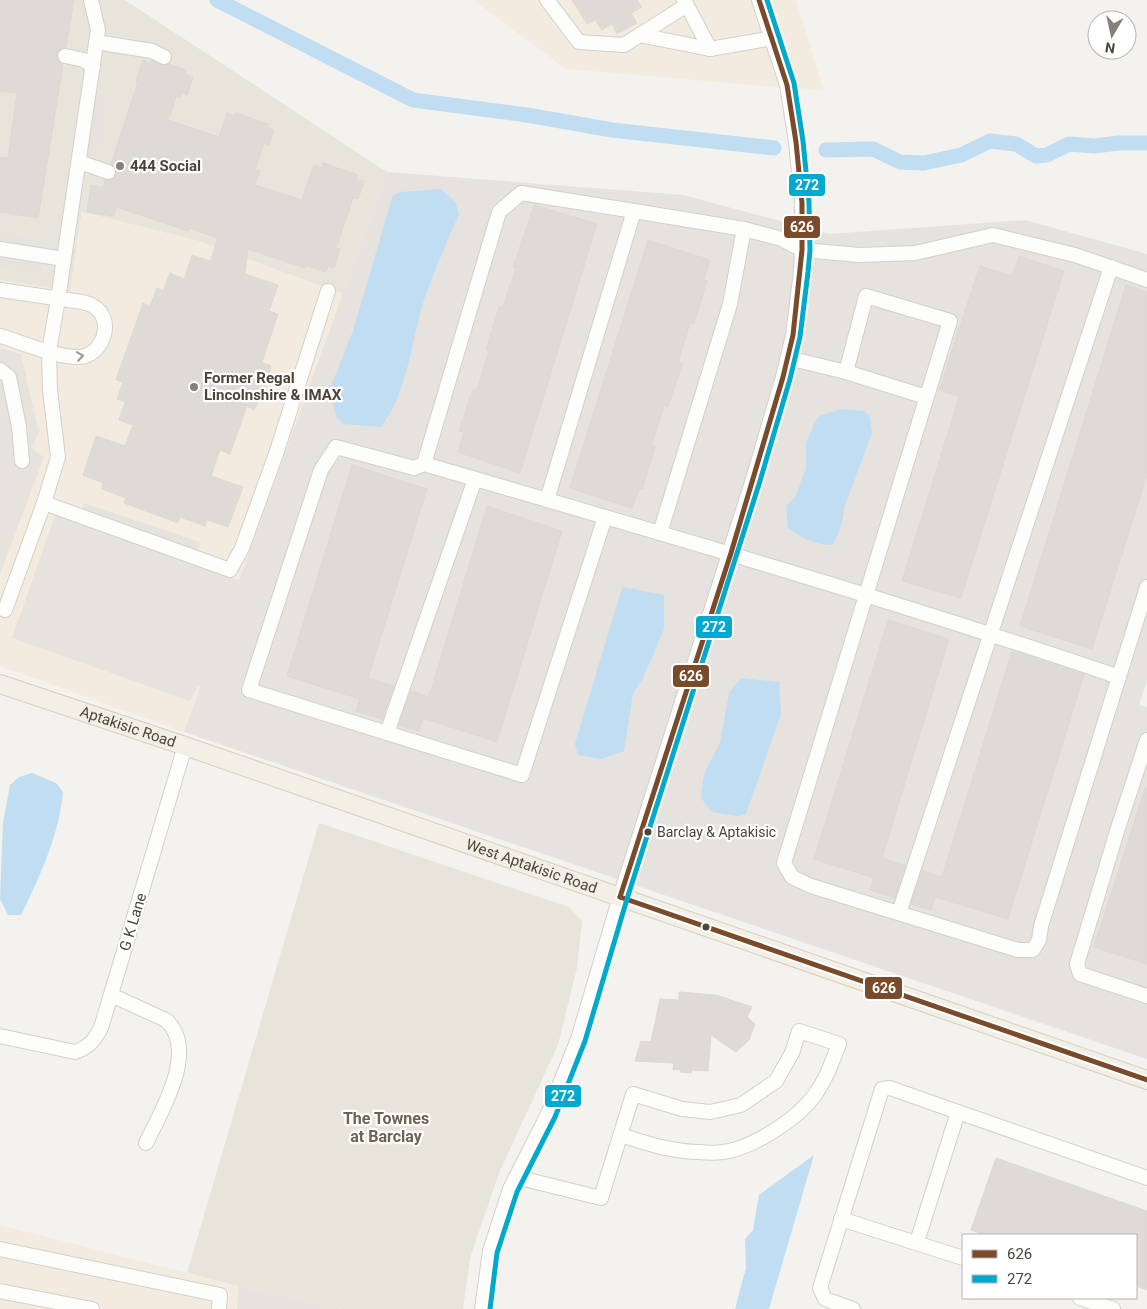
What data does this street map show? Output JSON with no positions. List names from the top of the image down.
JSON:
{
  "streets": {
    "main road": ["Aptakisic Road", "West Aptakisic Road"],
    "street": ["G K Lane"]
  },
  "crossings": [
    ["Aptakisic Road", "West Aptakisic Road"],
    ["Aptakisic Road", "G K Lane"]
  ],
  "districts": ["The Townes at Barclay"],
  "places": ["444 Social", "Former Regal Lincolnshire & IMAX", "Barclay & Aptakisic"],
  "lines": ["transit line 626", "transit line 272"],
  "legend": ["626", "272"],
  "north": "bottom"
}
